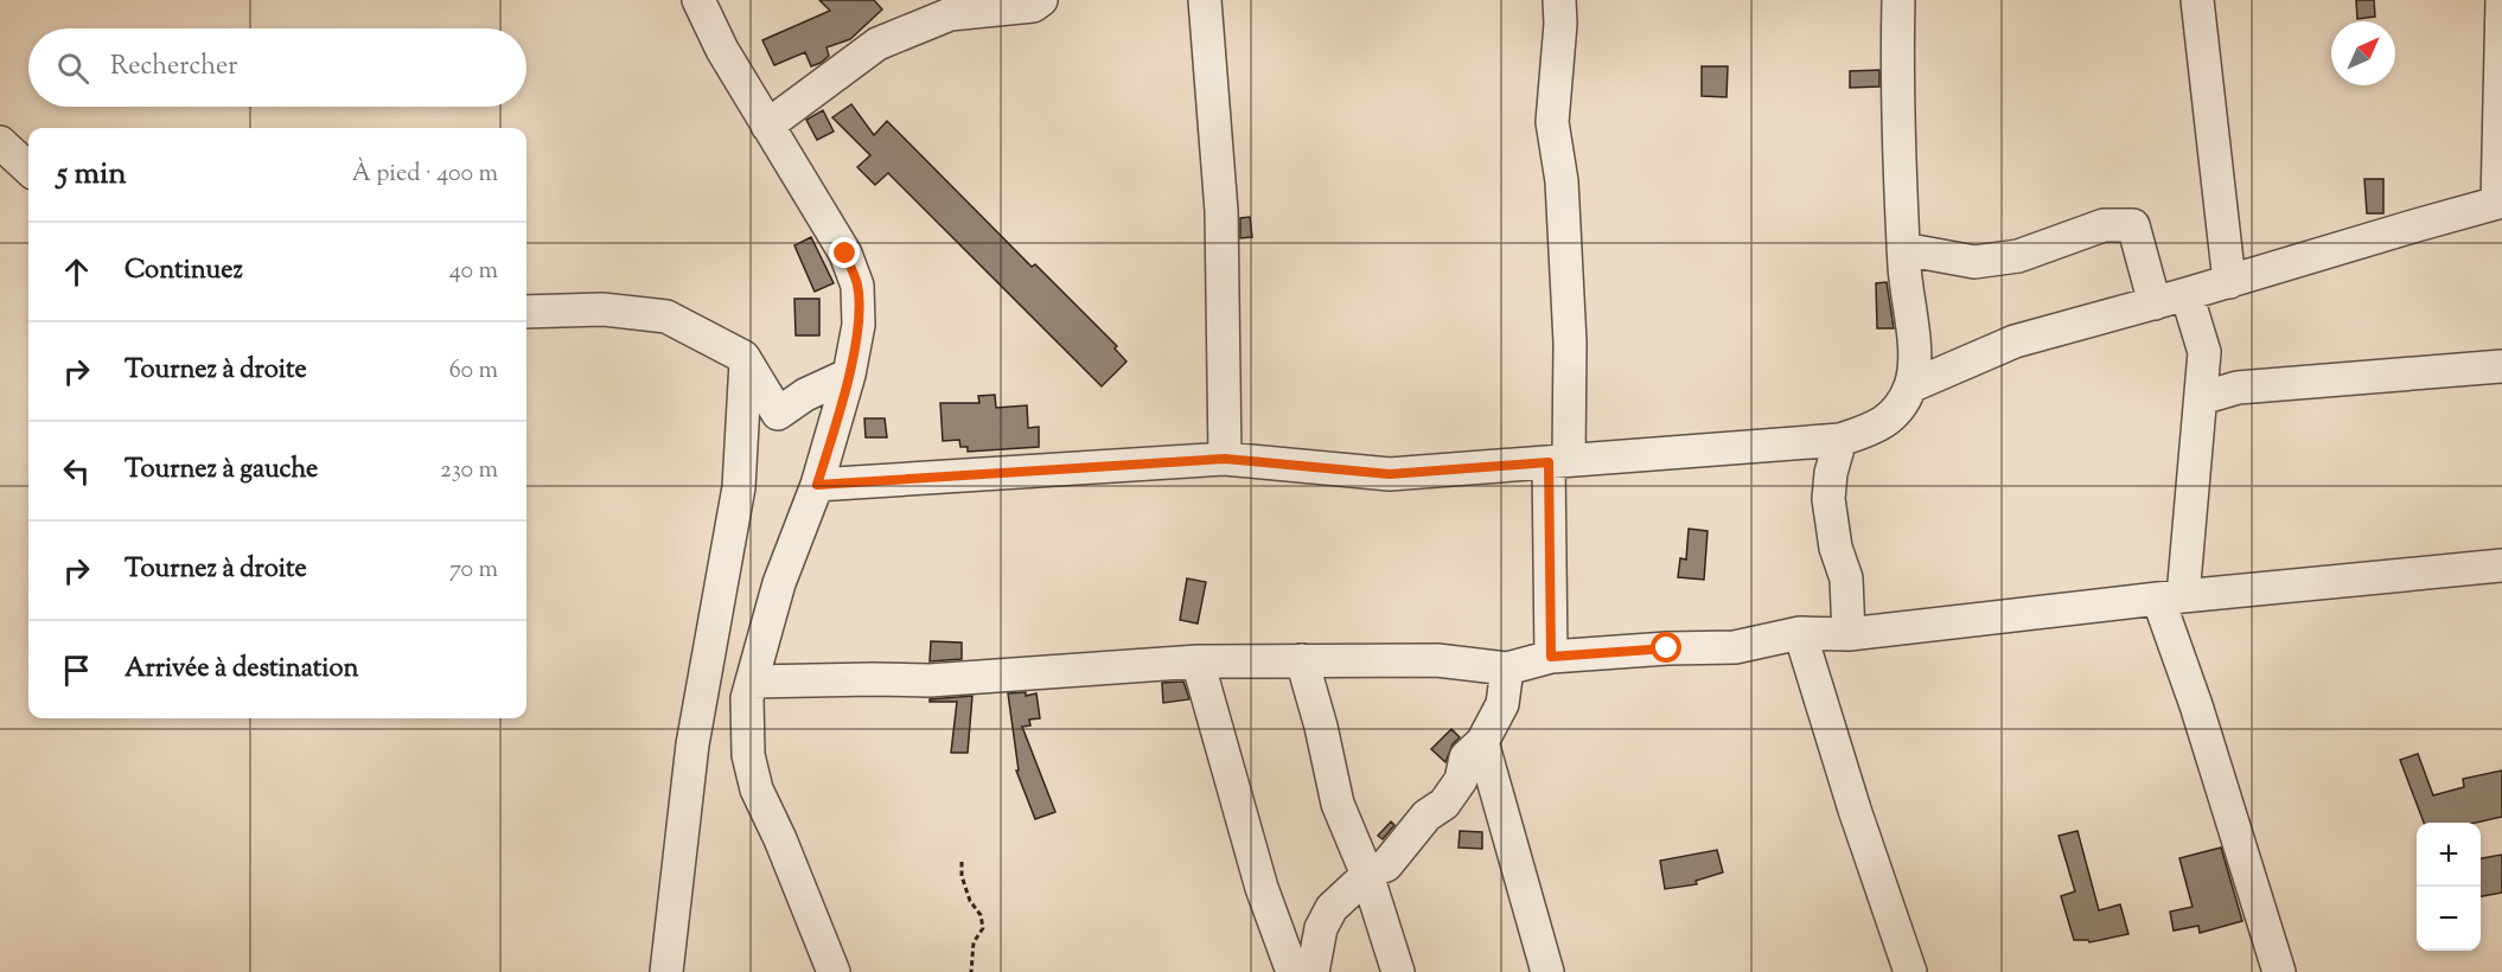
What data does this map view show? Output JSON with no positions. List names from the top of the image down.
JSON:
{
  "north": "top right",
  "page": {
    "search": "Rechercher",
    "heading": ["5 min", "À pied · 400 m"],
    "list": [
      ["Continuez", "40 m"],
      ["Tournez à droite", "60 m"],
      ["Tournez à gauche", "230 m"],
      ["Tournez à droite", "70 m"],
      "Arrivée à destination"
    ],
    "map_buttons": ["+", "−"]
  }
}
